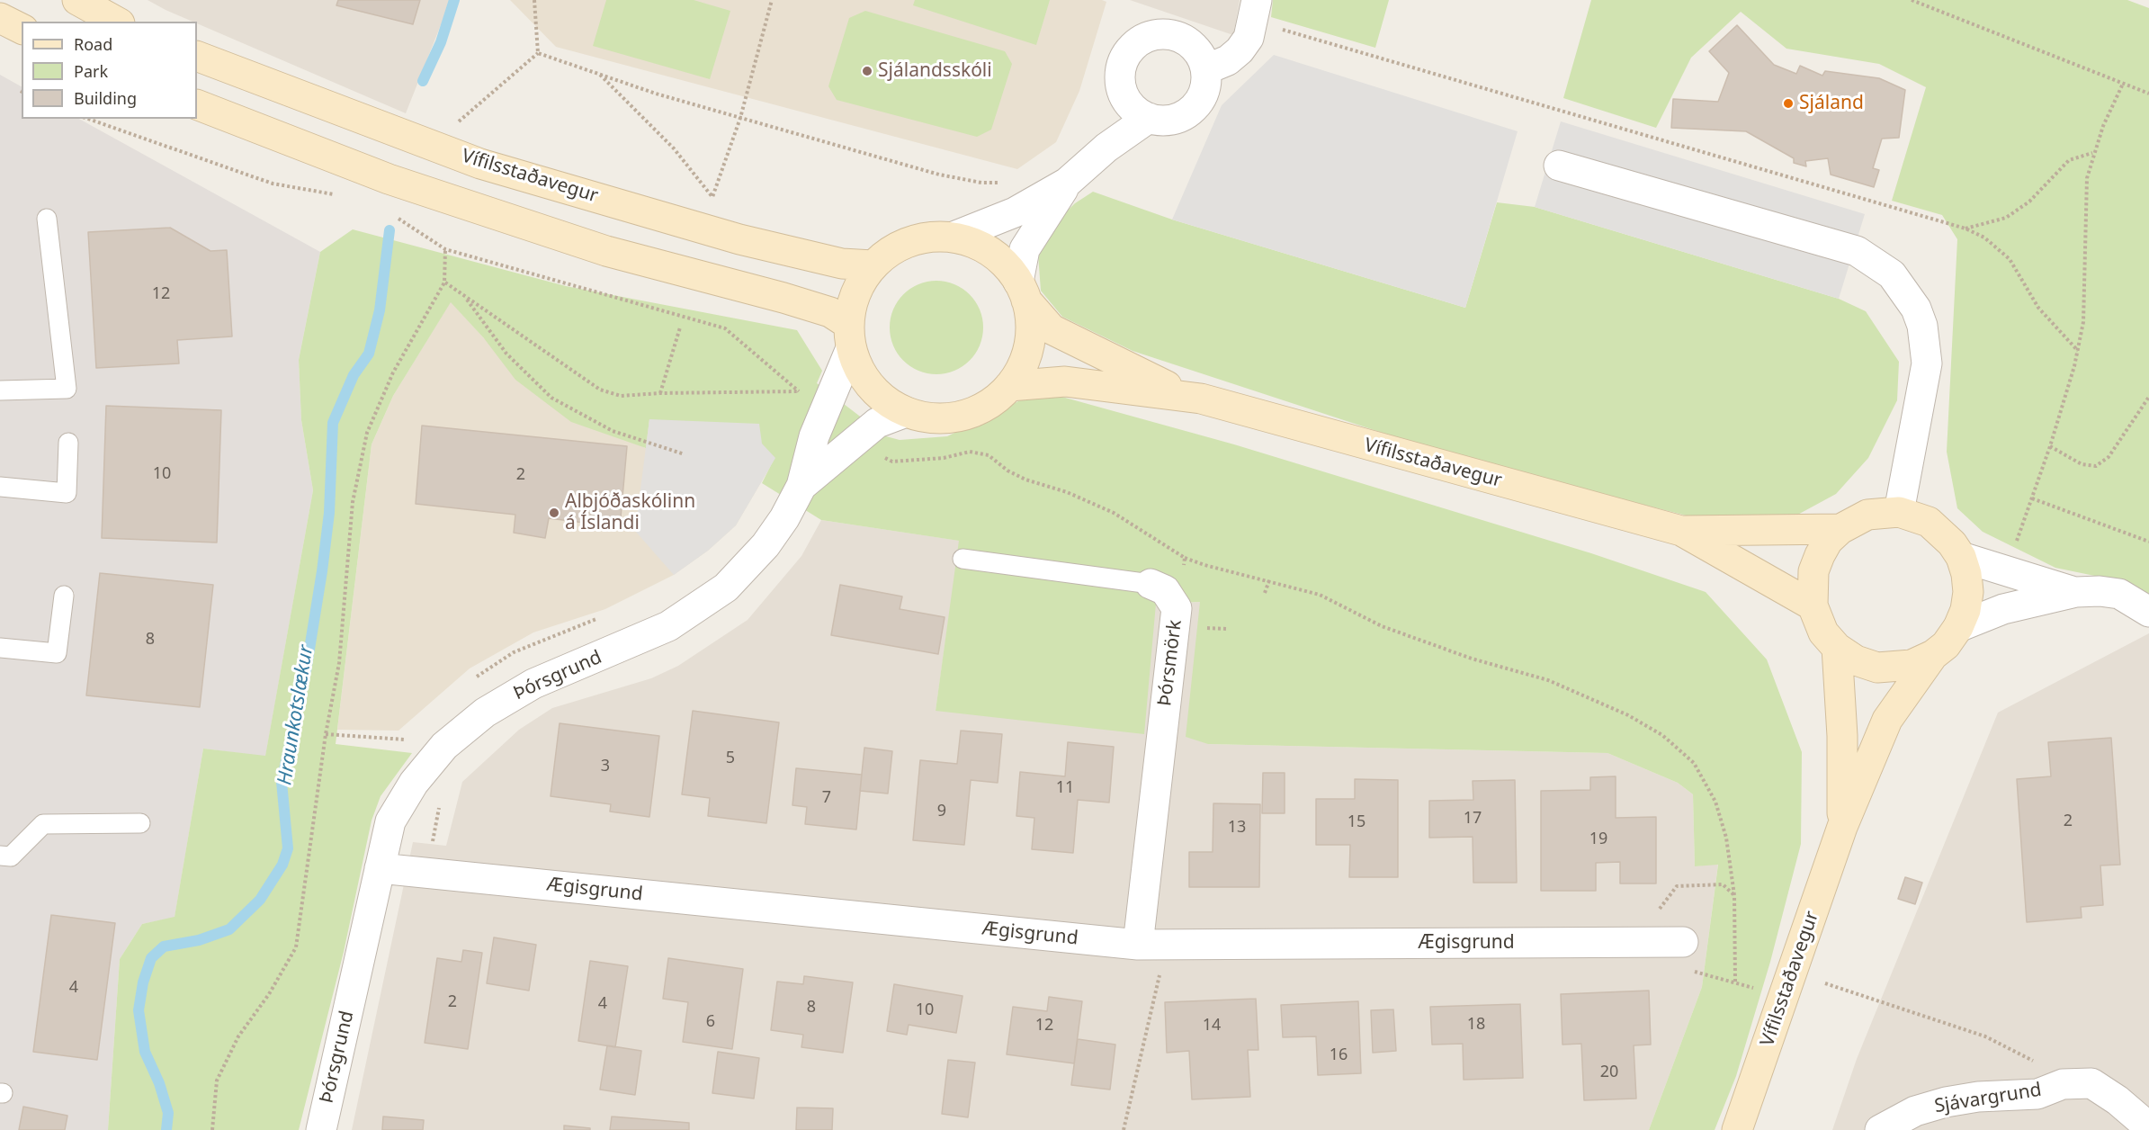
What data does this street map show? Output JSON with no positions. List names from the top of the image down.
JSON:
{
  "streets": {
    "street": [
      "Vífilsstaðavegur",
      "Þórsmörk",
      "Þórsgrund",
      "Ægisgrund",
      "Sjávargrund"
    ]
  },
  "crossings": [
    ["Vífilsstaðavegur", "Þórsgrund"],
    ["Þórsmörk", "Ægisgrund"],
    ["Þórsgrund", "Ægisgrund"]
  ],
  "water": ["Hraunkotslækur"],
  "places": ["Sjálandsskóli", "Sjáland", "Alþjóðaskólinn á Íslandi"],
  "house_numbers": [
    "12",
    "10",
    "2",
    "8",
    "5",
    "3",
    "11",
    "7",
    "9",
    "17",
    "2",
    "15",
    "13",
    "19",
    "4",
    "2",
    "4",
    "8",
    "10",
    "6",
    "18",
    "12",
    "14",
    "16",
    "20"
  ],
  "legend": ["Road", "Park", "Building"]
}
